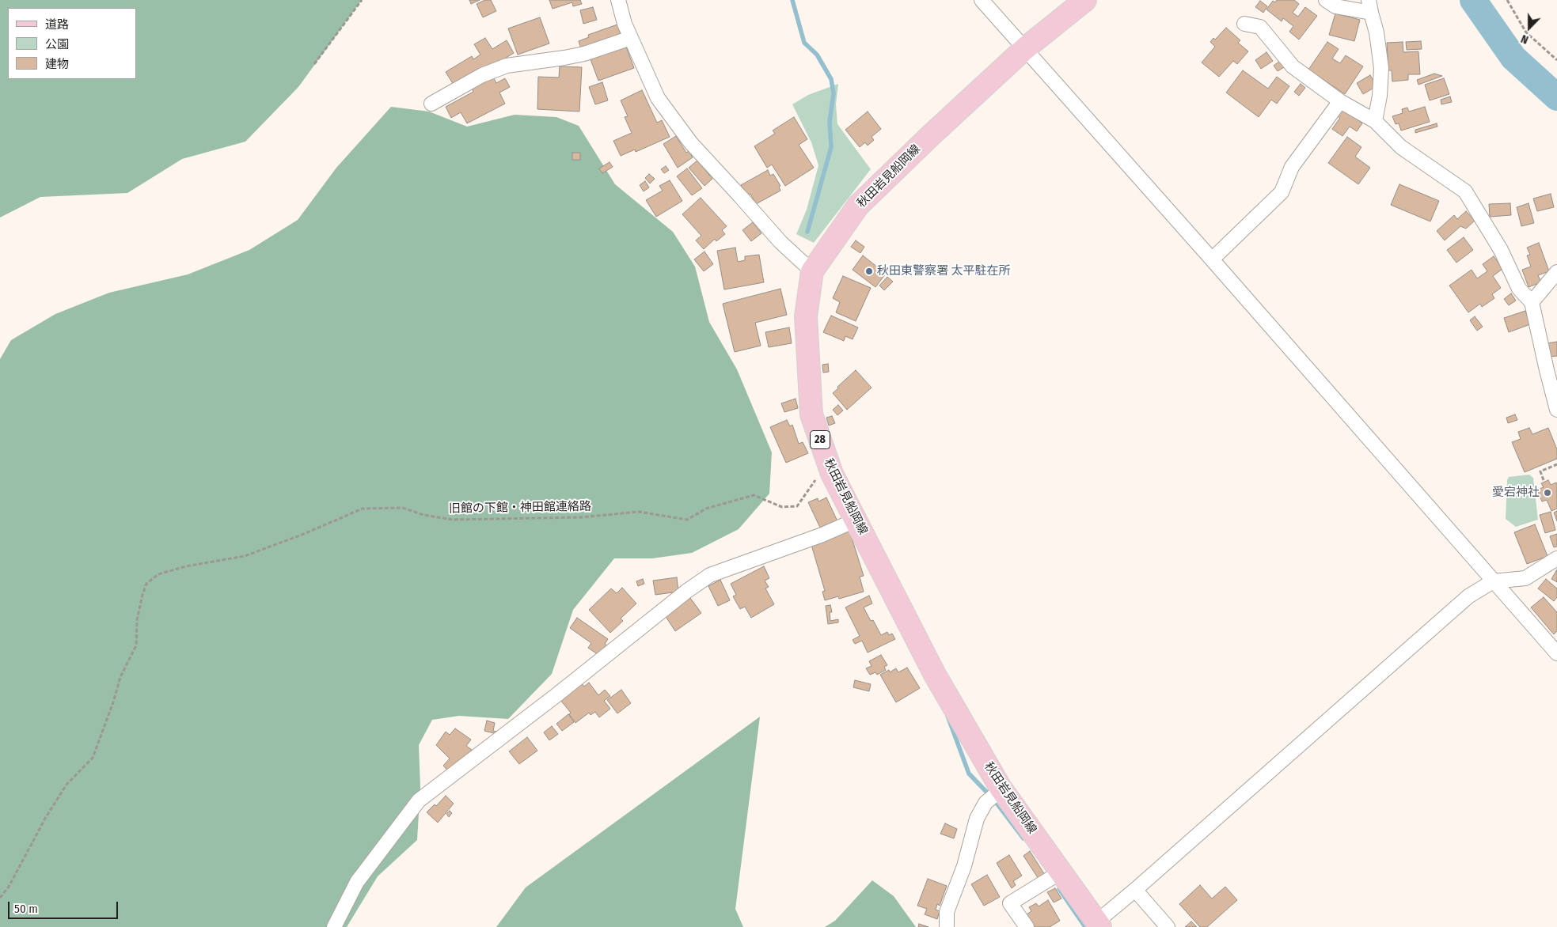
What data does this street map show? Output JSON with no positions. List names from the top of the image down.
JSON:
{
  "streets": {
    "main road": ["秋田岩見船岡線", "28"],
    "path": ["旧館の下館・神田館連絡路"]
  },
  "crossings": [
    ["秋田岩見船岡線", "旧館の下館・神田館連絡路"]
  ],
  "places": ["秋田東警察署 太平駐在所", "愛宕神社"],
  "legend": ["道路", "公園", "建物"],
  "scale_bar": "50 m",
  "north": "bottom"
}
